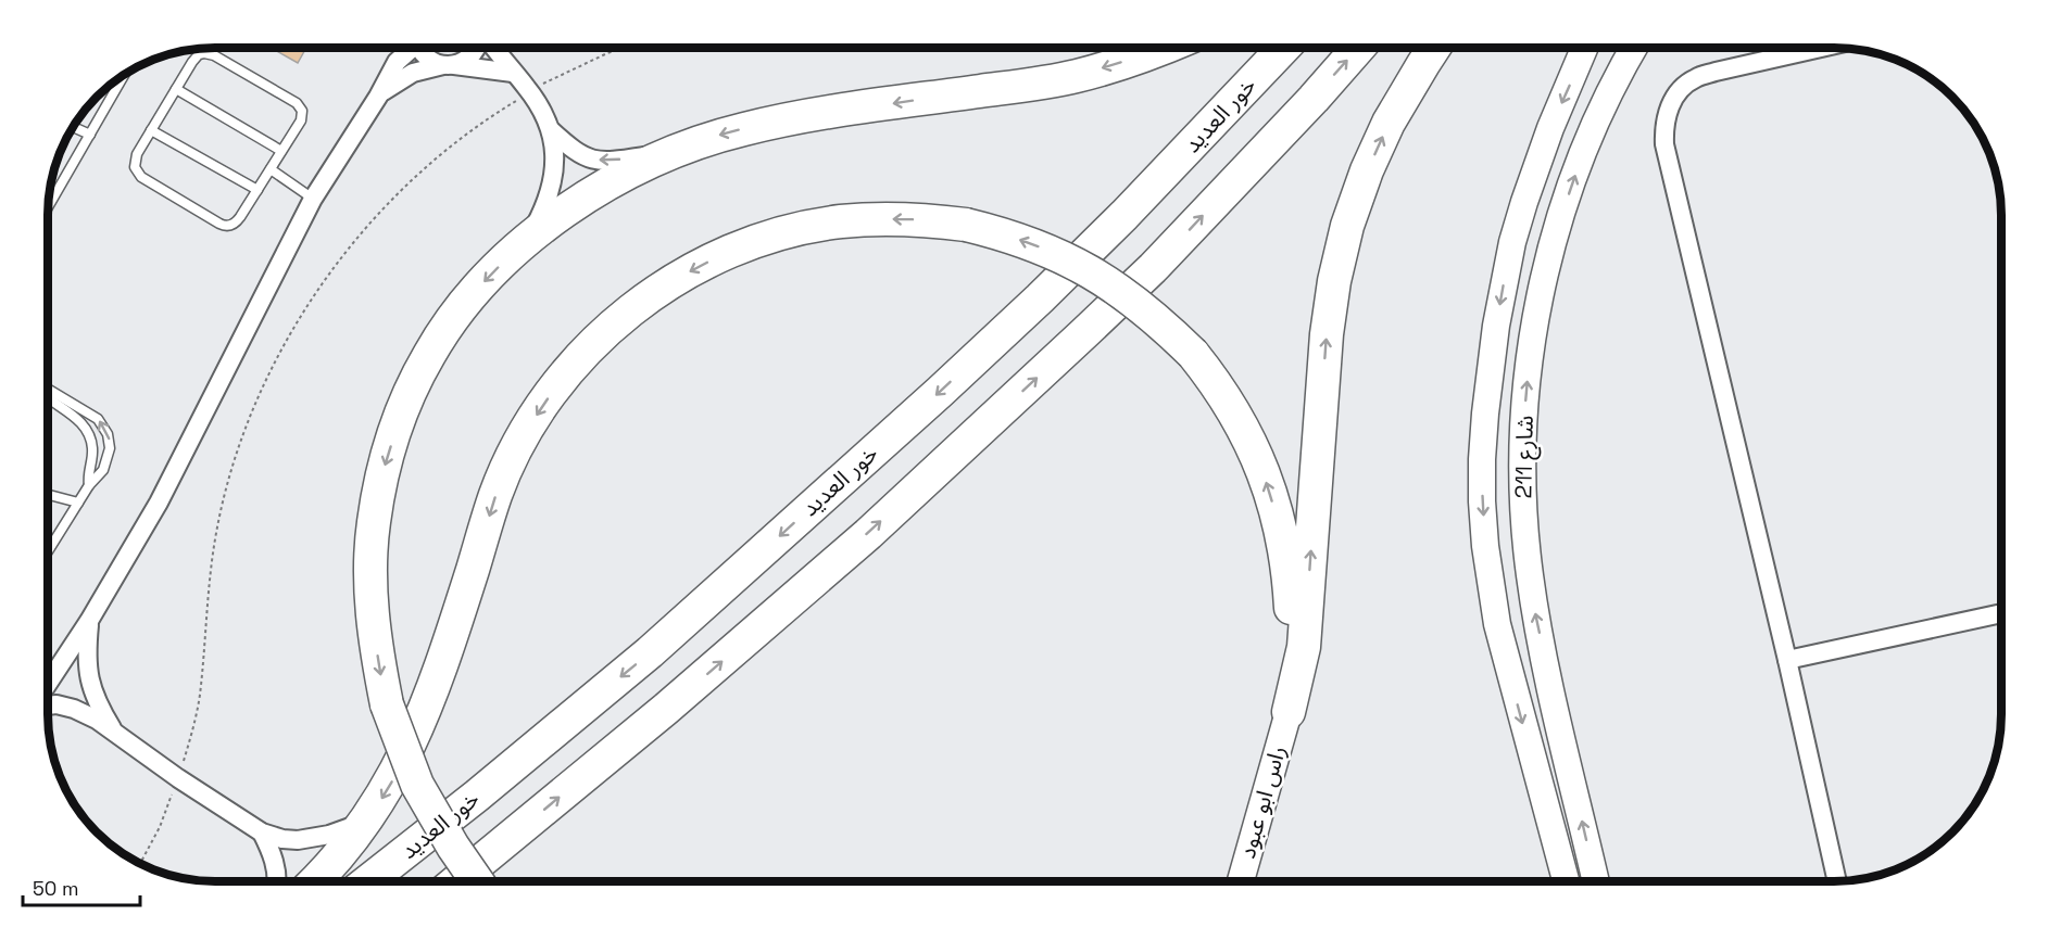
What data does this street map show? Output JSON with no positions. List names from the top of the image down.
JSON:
{
  "streets": {
    "highway": ["خور العديد"],
    "main road": ["شارع 211", "راس ابو عبود"]
  },
  "scale_bar": "50 m"
}
